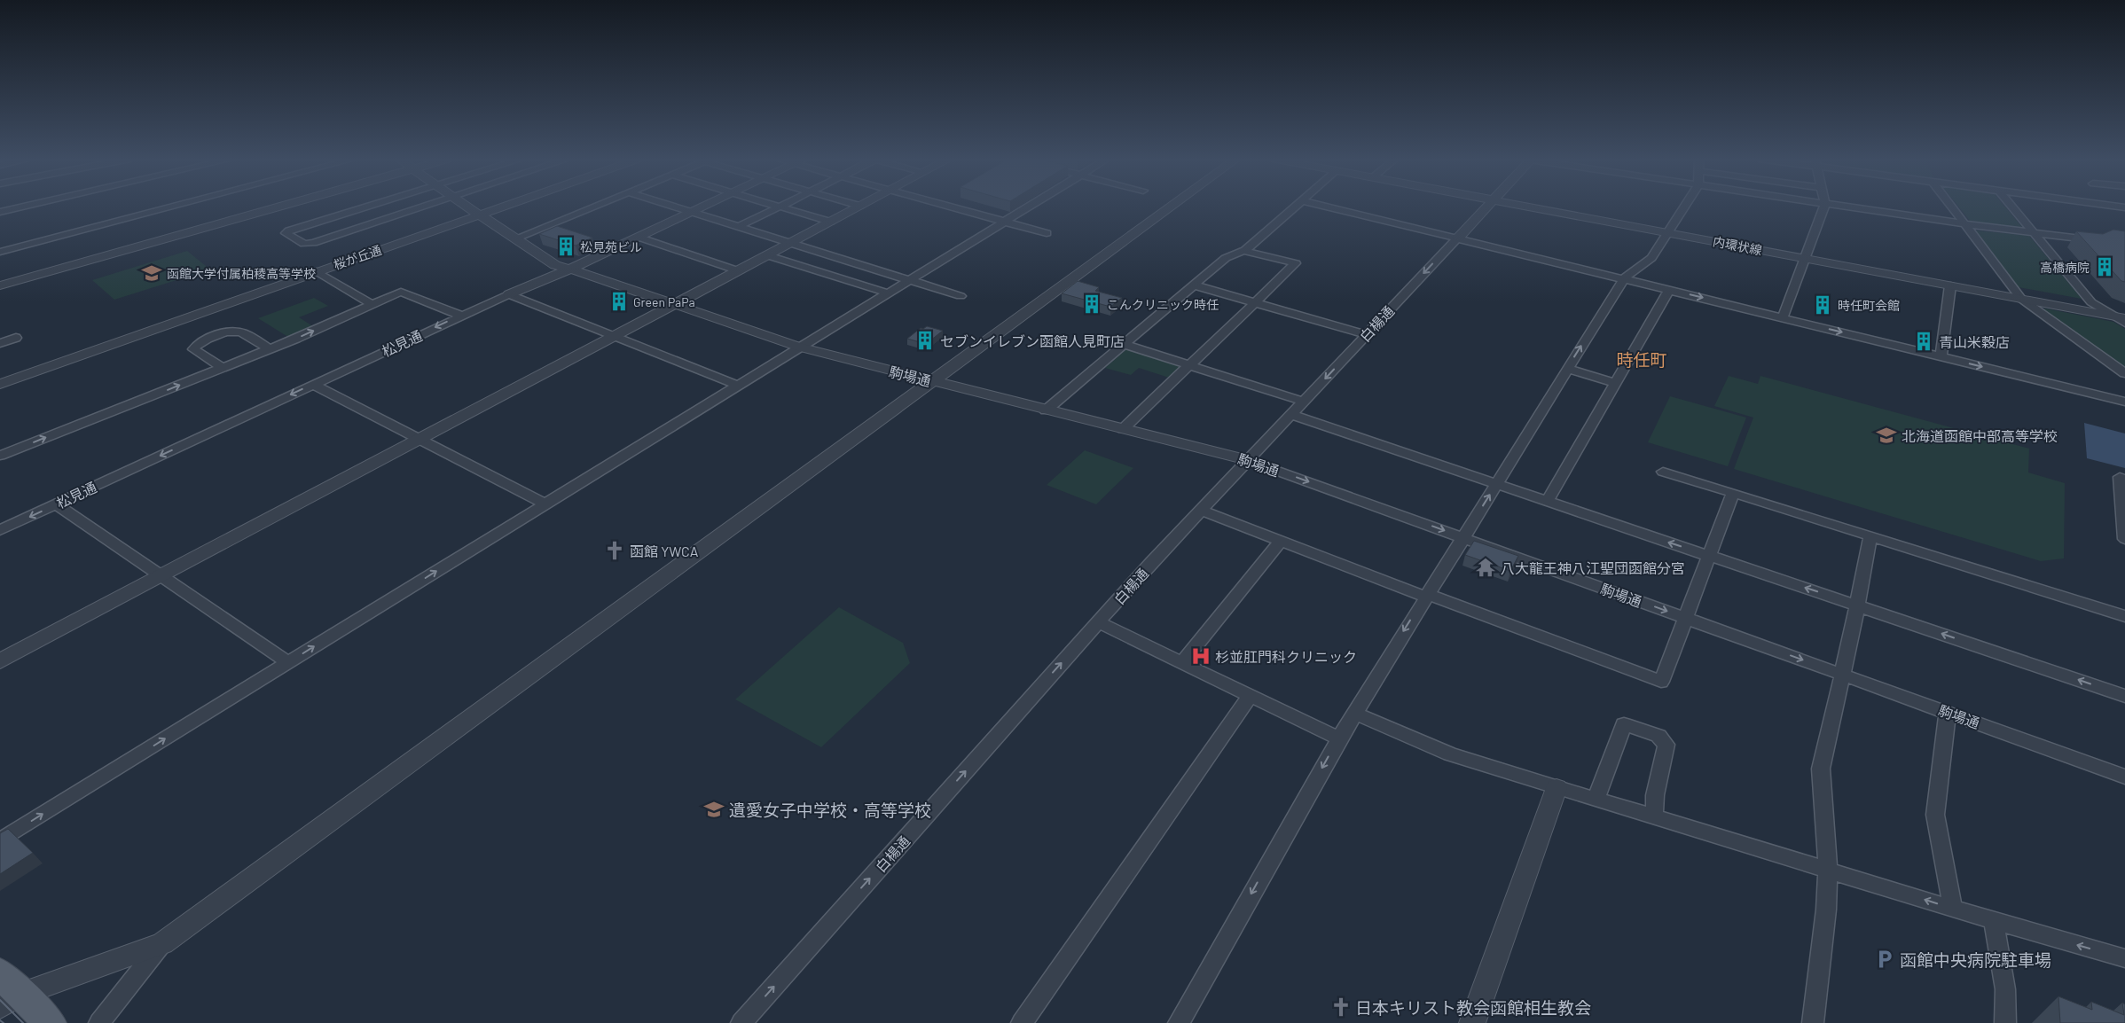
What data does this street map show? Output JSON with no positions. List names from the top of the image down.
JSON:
{
  "streets": {
    "street": [
      "内環状線",
      "桜が丘通",
      "白楊通",
      "松見通",
      "駒場通"
    ]
  },
  "crossings": [
    ["桜が丘通", "駒場通"],
    ["白楊通", "駒場通"],
    ["松見通", "駒場通"]
  ],
  "districts": ["時任町"],
  "places": {
    "building": [
      "松見苑ビル",
      "高橋病院",
      "Green PaPa",
      "こんクリニック時任",
      "時任町会館",
      "セブンイレブン函館人見町店",
      "青山米穀店"
    ],
    "school or university": ["函館大学付属柏稜高等学校", "北海道函館中部高等学校", "遺愛女子中学校・高等学校"],
    "church": ["函館 YWCA", "日本キリスト教会函館相生教会"],
    "temple": ["八大龍王神八江聖団函館分宮"],
    "hospital": ["杉並肛門科クリニック"],
    "parking": ["函館中央病院駐車場"]
  }
}
